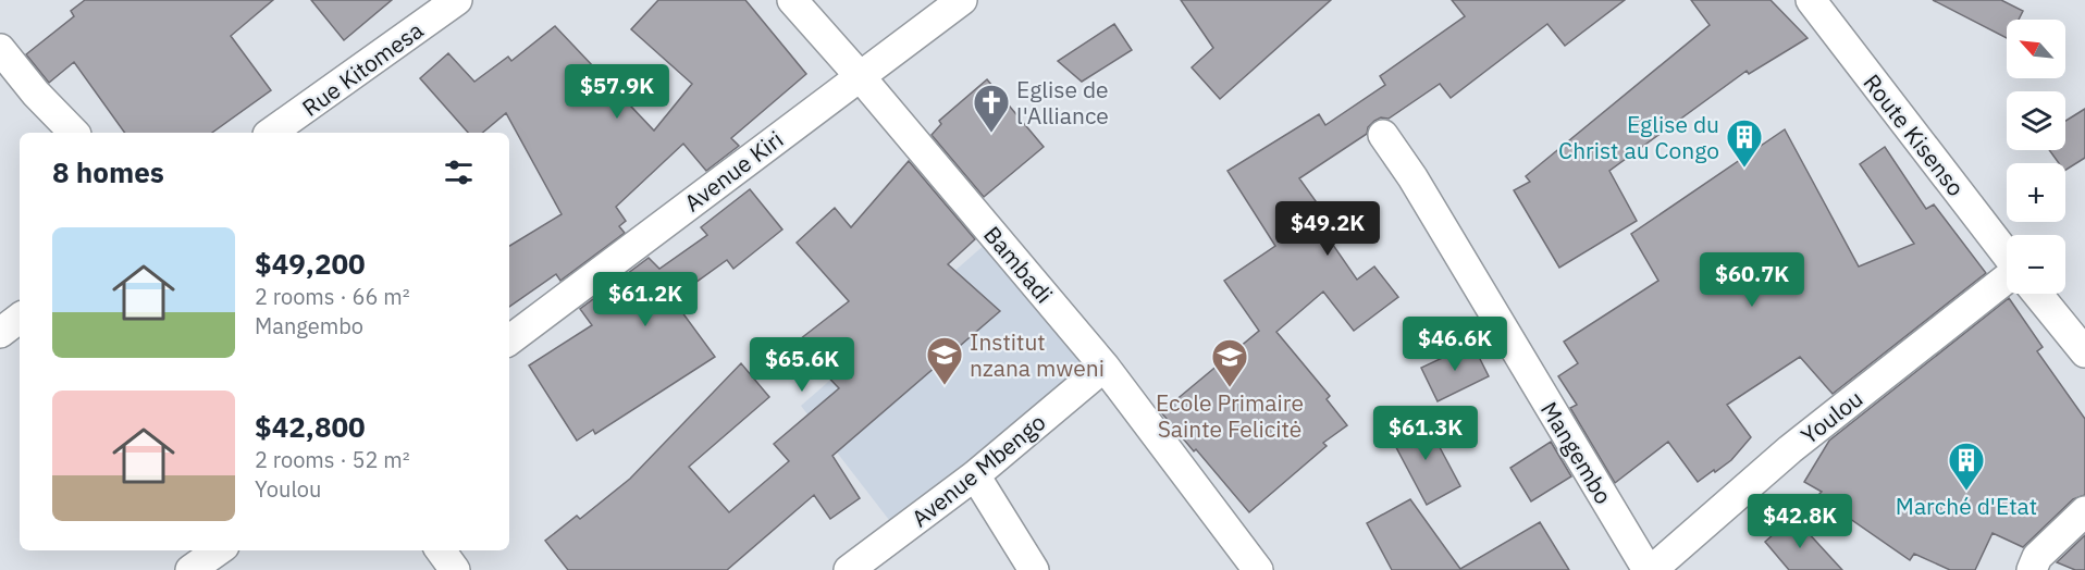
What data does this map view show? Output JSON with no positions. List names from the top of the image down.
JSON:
{
  "streets": {
    "street": [
      "Rue Kitomesa",
      "Route Kisenso",
      "Avenue Kiri",
      "Bambadi",
      "Youlou",
      "Mangembo",
      "Avenue Mbengo"
    ]
  },
  "crossings": [
    ["Avenue Kiri", "Bambadi"],
    ["Bambadi", "Avenue Mbengo"],
    ["Youlou", "Mangembo"]
  ],
  "places": {
    "church": ["Eglise de l'Alliance"],
    "building": ["Eglise du Christ au Congo", "Marché d'Etat"],
    "school or university": ["Institut nzana mweni", "Ecole Primaire Sainte Felicitė"]
  },
  "north": "top left",
  "page": {
    "map_buttons": ["+", "−"],
    "price": [
      "$57.9K",
      "$49.2K",
      "$60.7K",
      "$61.2K",
      "$46.6K",
      "$65.6K",
      "$61.3K",
      "$42.8K"
    ],
    "heading": "8 homes",
    "list": [
      {
        "name": "$49,200",
        "note": "2 rooms · 66 m² · Mangembo"
      },
      {
        "name": "$42,800",
        "note": "2 rooms · 52 m² · Youlou"
      }
    ]
  }
}
